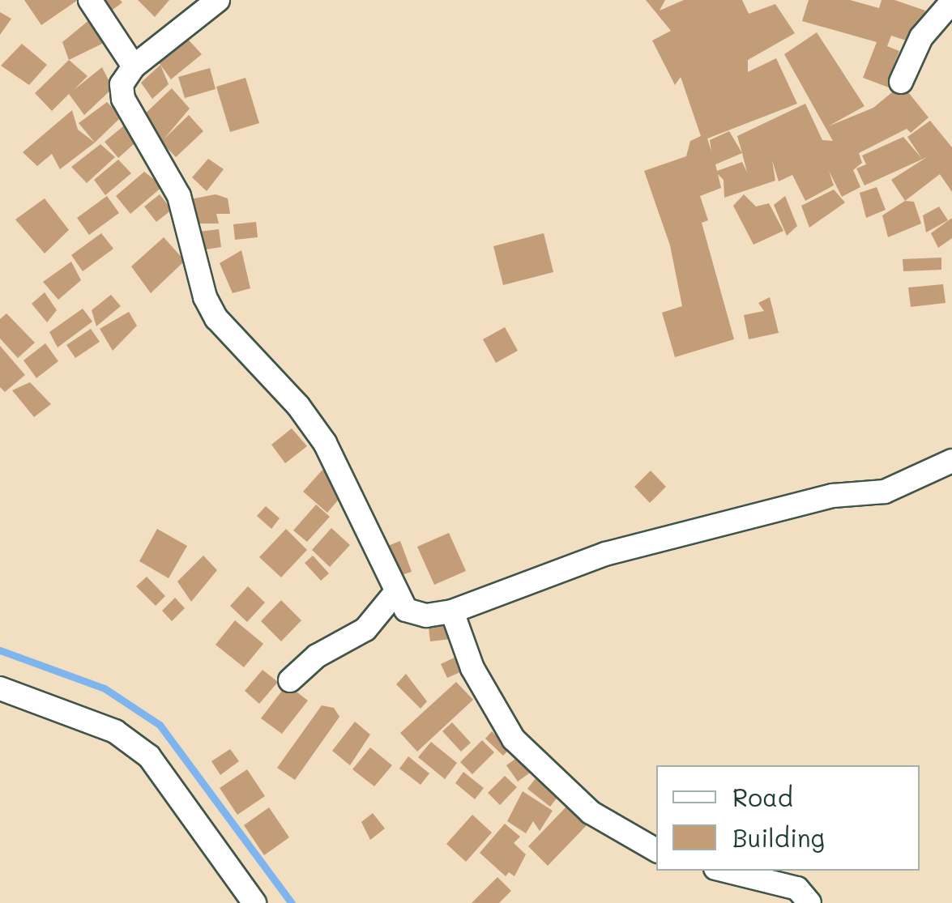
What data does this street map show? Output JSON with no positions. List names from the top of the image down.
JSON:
{
  "legend": ["Road", "Building"]
}
